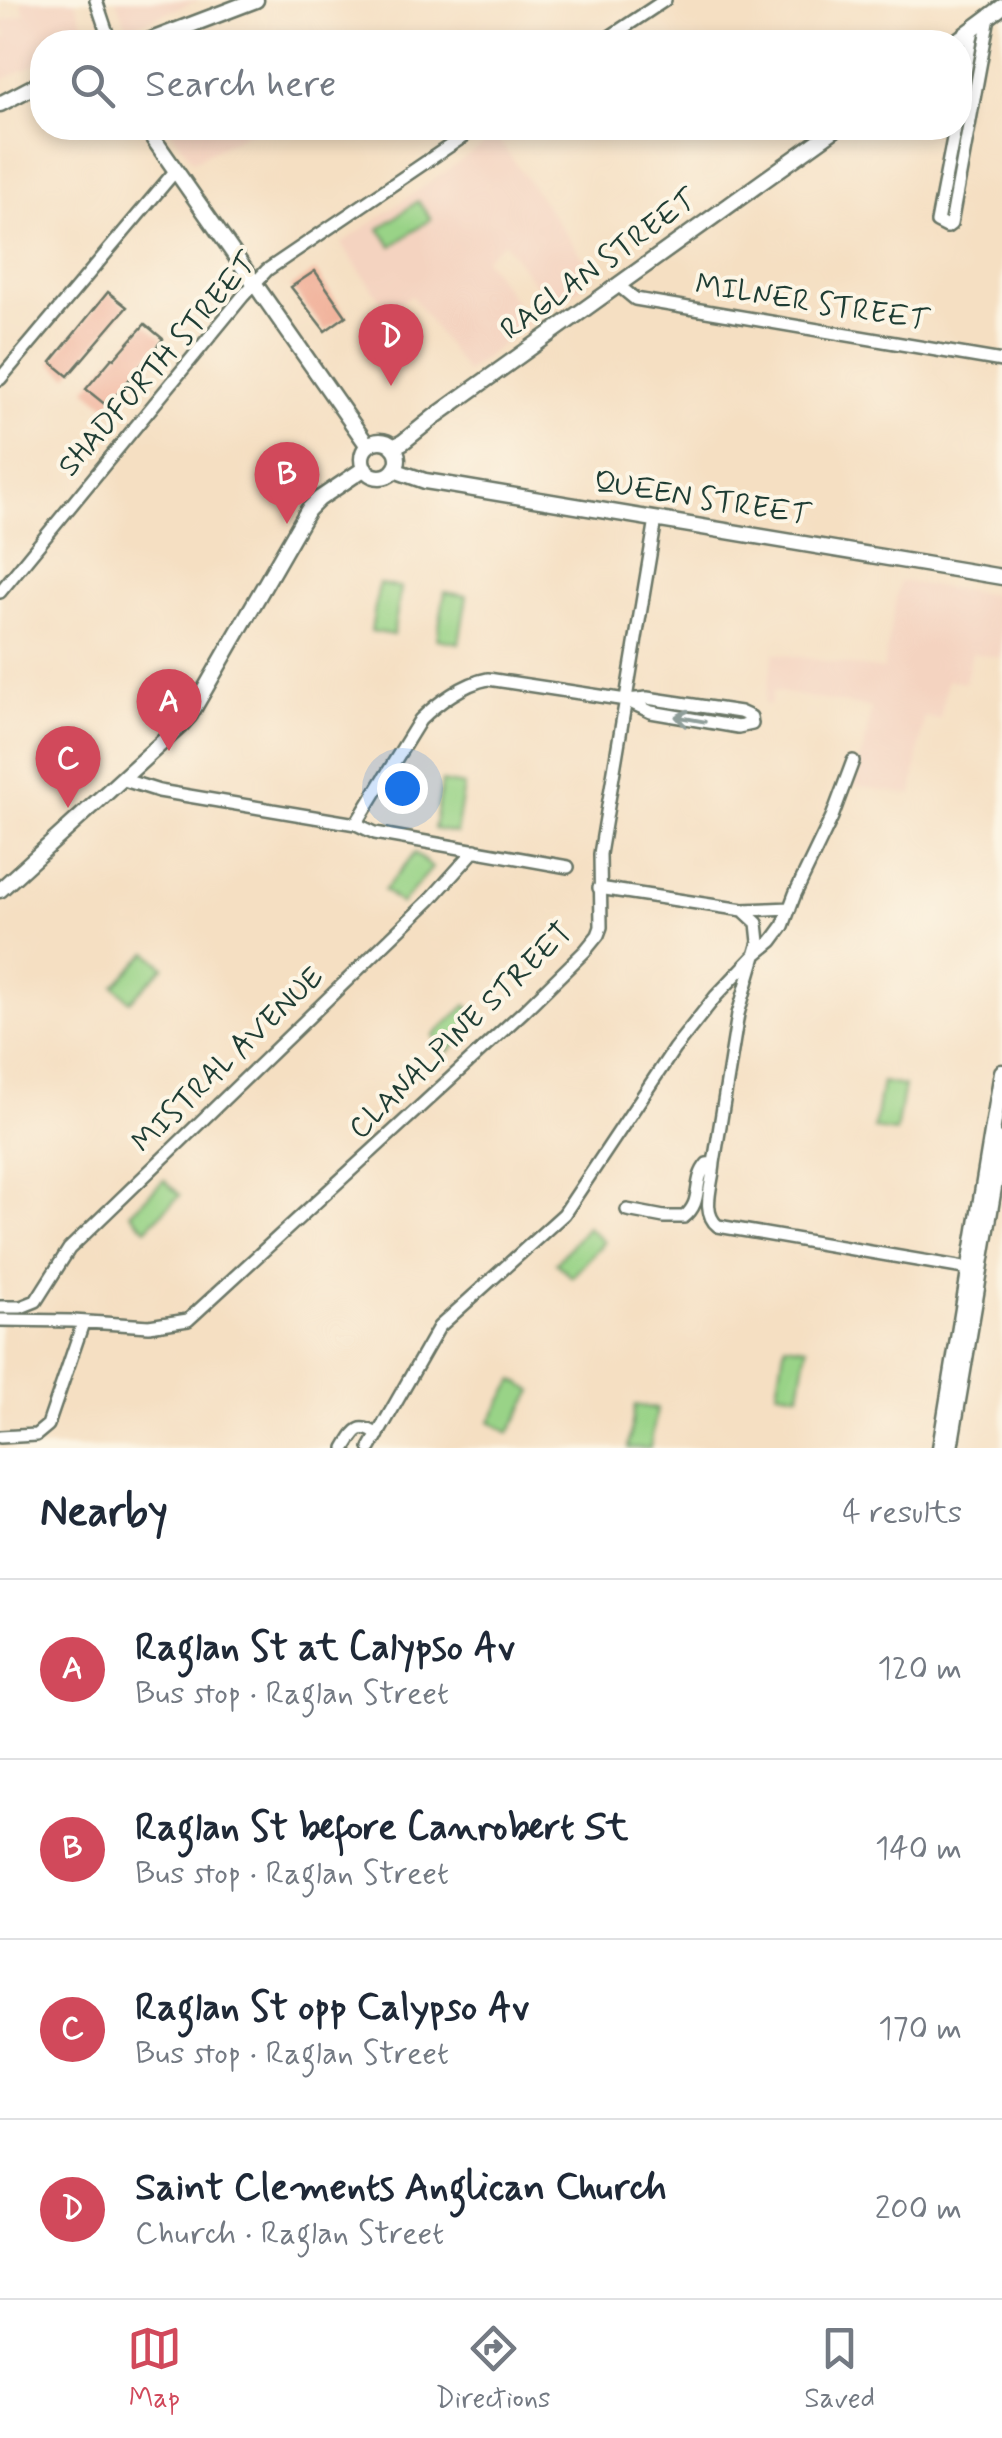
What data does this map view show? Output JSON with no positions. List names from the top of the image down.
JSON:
{
  "streets": {
    "street": [
      "RAGLAN STREET",
      "MILNER STREET",
      "SHADFORTH STREET",
      "QUEEN STREET",
      "CLANALPINE STREET",
      "MISTRAL AVENUE"
    ]
  },
  "crossings": [
    ["RAGLAN STREET", "MILNER STREET"],
    ["RAGLAN STREET", "QUEEN STREET"],
    ["QUEEN STREET", "CLANALPINE STREET"]
  ],
  "page": {
    "search": "Search here",
    "pins": [
      "D",
      "B",
      "A",
      "C"
    ],
    "heading": ["Nearby", "4 results"],
    "list": [
      {
        "mark": "A",
        "name": "Raglan St at Calypso Av",
        "note": "Bus stop · Raglan Street",
        "value": "120 m"
      },
      {
        "mark": "B",
        "name": "Raglan St before Canrobert St",
        "note": "Bus stop · Raglan Street",
        "value": "140 m"
      },
      {
        "mark": "C",
        "name": "Raglan St opp Calypso Av",
        "note": "Bus stop · Raglan Street",
        "value": "170 m"
      },
      {
        "mark": "D",
        "name": "Saint Clements Anglican Church",
        "note": "Church · Raglan Street",
        "value": "200 m"
      }
    ],
    "nav": ["Map", "Directions", "Saved"]
  }
}
